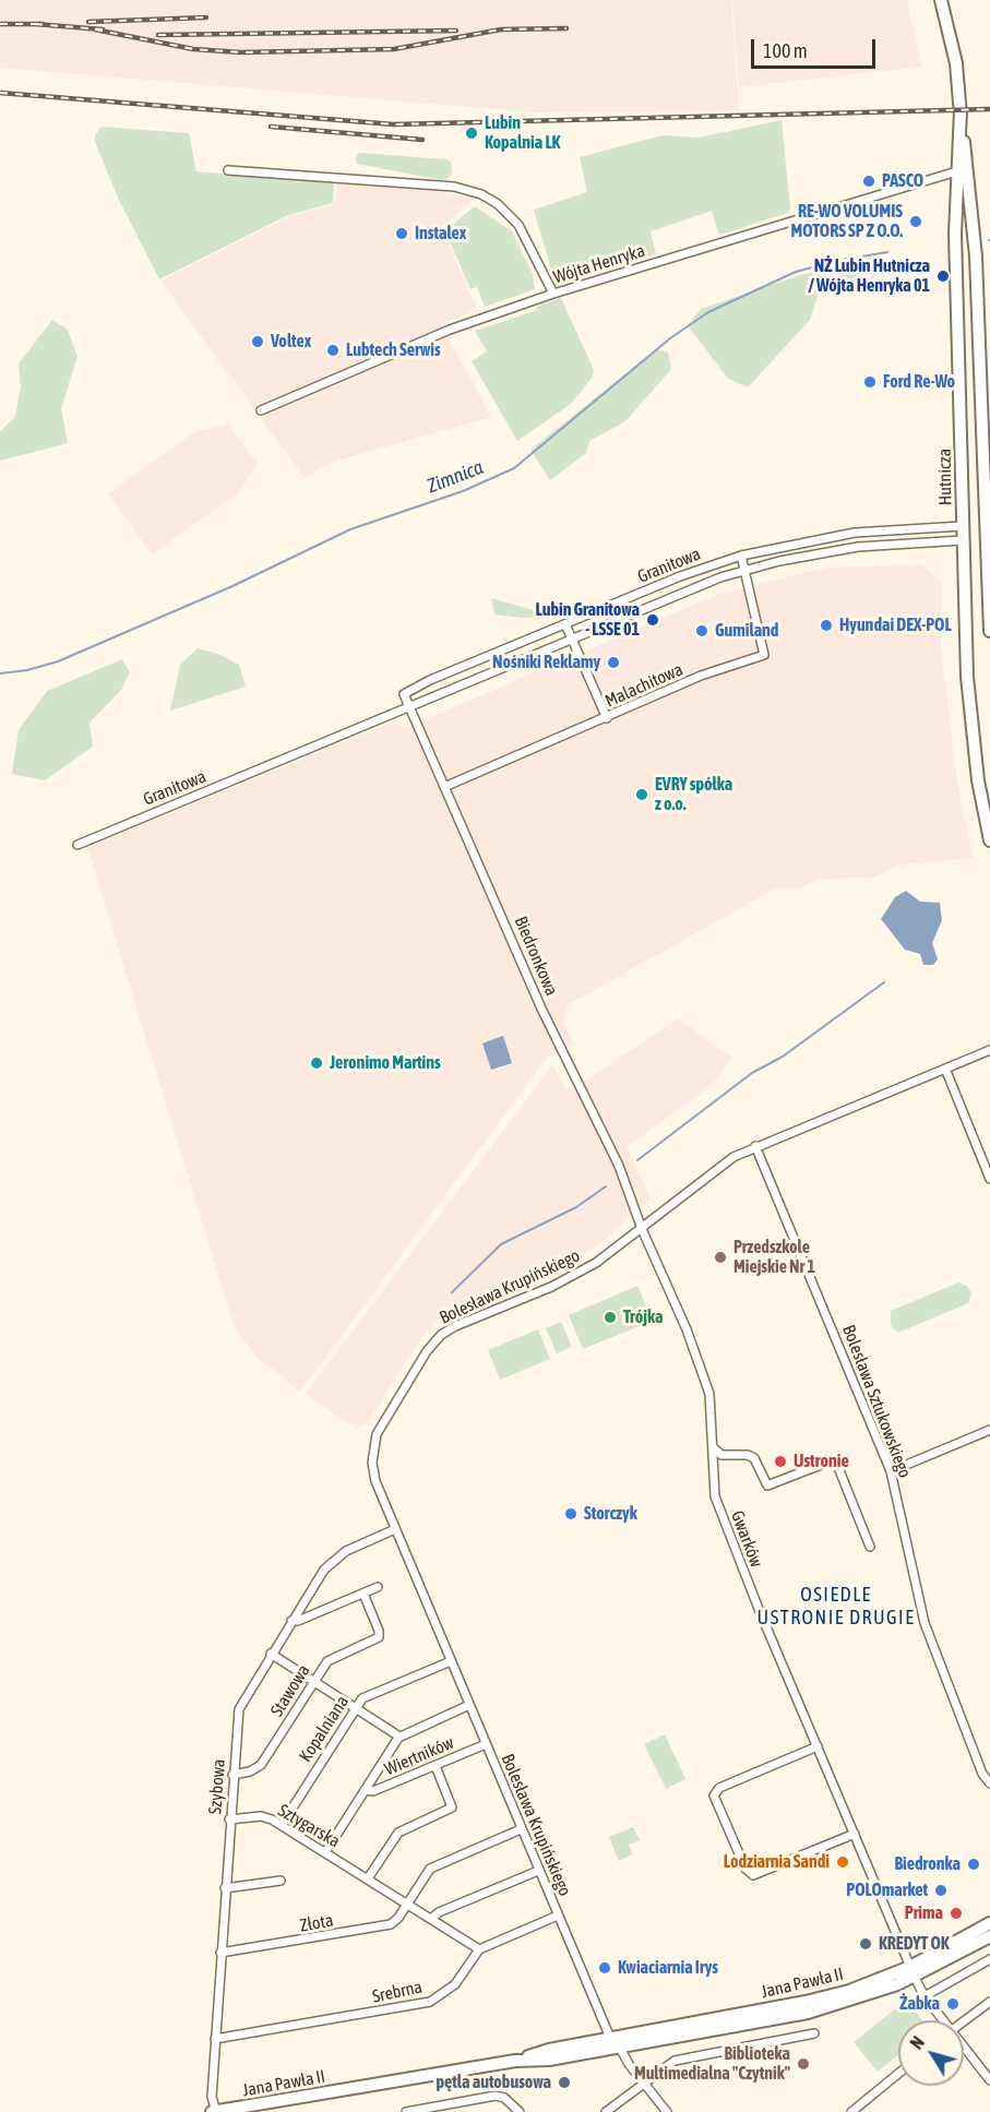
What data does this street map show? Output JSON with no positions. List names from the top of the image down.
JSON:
{
  "streets": {
    "main road": ["Hutnicza", "Jana Pawła II"],
    "street": [
      "Wójta Henryka",
      "Granitowa",
      "Malachitowa",
      "Biedronkowa",
      "Bolesława Krupińskiego",
      "Bolesława Sztukowskiego",
      "Gwarków",
      "Stawowa",
      "Kopalniana",
      "Wiertników",
      "Szybowa",
      "Sztygarska",
      "Złota",
      "Srebrna"
    ]
  },
  "crossings": [
    ["Wójta Henryka", "Hutnicza"],
    ["Hutnicza", "Granitowa"],
    ["Granitowa", "Malachitowa"],
    ["Granitowa", "Biedronkowa"],
    ["Malachitowa", "Biedronkowa"],
    ["Biedronkowa", "Bolesława Krupińskiego"],
    ["Biedronkowa", "Gwarków"],
    ["Bolesława Krupińskiego", "Bolesława Sztukowskiego"],
    ["Bolesława Krupińskiego", "Gwarków"],
    ["Bolesława Krupińskiego", "Kopalniana"],
    ["Bolesława Krupińskiego", "Wiertników"],
    ["Bolesława Krupińskiego", "Szybowa"],
    ["Bolesława Krupińskiego", "Jana Pawła II"],
    ["Gwarków", "Jana Pawła II"],
    ["Stawowa", "Szybowa"],
    ["Kopalniana", "Sztygarska"],
    ["Wiertników", "Sztygarska"],
    ["Szybowa", "Sztygarska"],
    ["Szybowa", "Złota"],
    ["Szybowa", "Jana Pawła II"],
    ["Szybowa", "Srebrna"],
    ["Sztygarska", "Złota"],
    ["Sztygarska", "Srebrna"]
  ],
  "districts": ["OSIEDLE USTRONIE DRUGIE"],
  "water": ["Zimnica"],
  "places": [
    "Lubin Kopalnia LK",
    "PASCO",
    "RE-WO VOLUMIS MOTORS SP Z O.O.",
    "Instalex",
    "NŻ Lubin Hutnicza / Wójta Henryka 01",
    "Voltex",
    "Lubtech Serwis",
    "Ford Re-Wo",
    "Lubin Granitowa - LSSE 01",
    "Hyundai DEX-POL",
    "Gumiland",
    "Nośniki Reklamy",
    "EVRY spółka z o.o.",
    "Jeronimo Martins",
    "Przedszkole Miejskie Nr 1",
    "Trójka",
    "Ustronie",
    "Storczyk",
    "Lodziarnia Sandi",
    "Biedronka",
    "POLOmarket",
    "Prima",
    "KREDYT OK",
    "Kwiaciarnia Irys",
    "Żabka",
    "Biblioteka Multimedialna \"Czytnik\"",
    "pętla autobusowa"
  ],
  "scale_bar": "100 m",
  "north": "top left"
}
